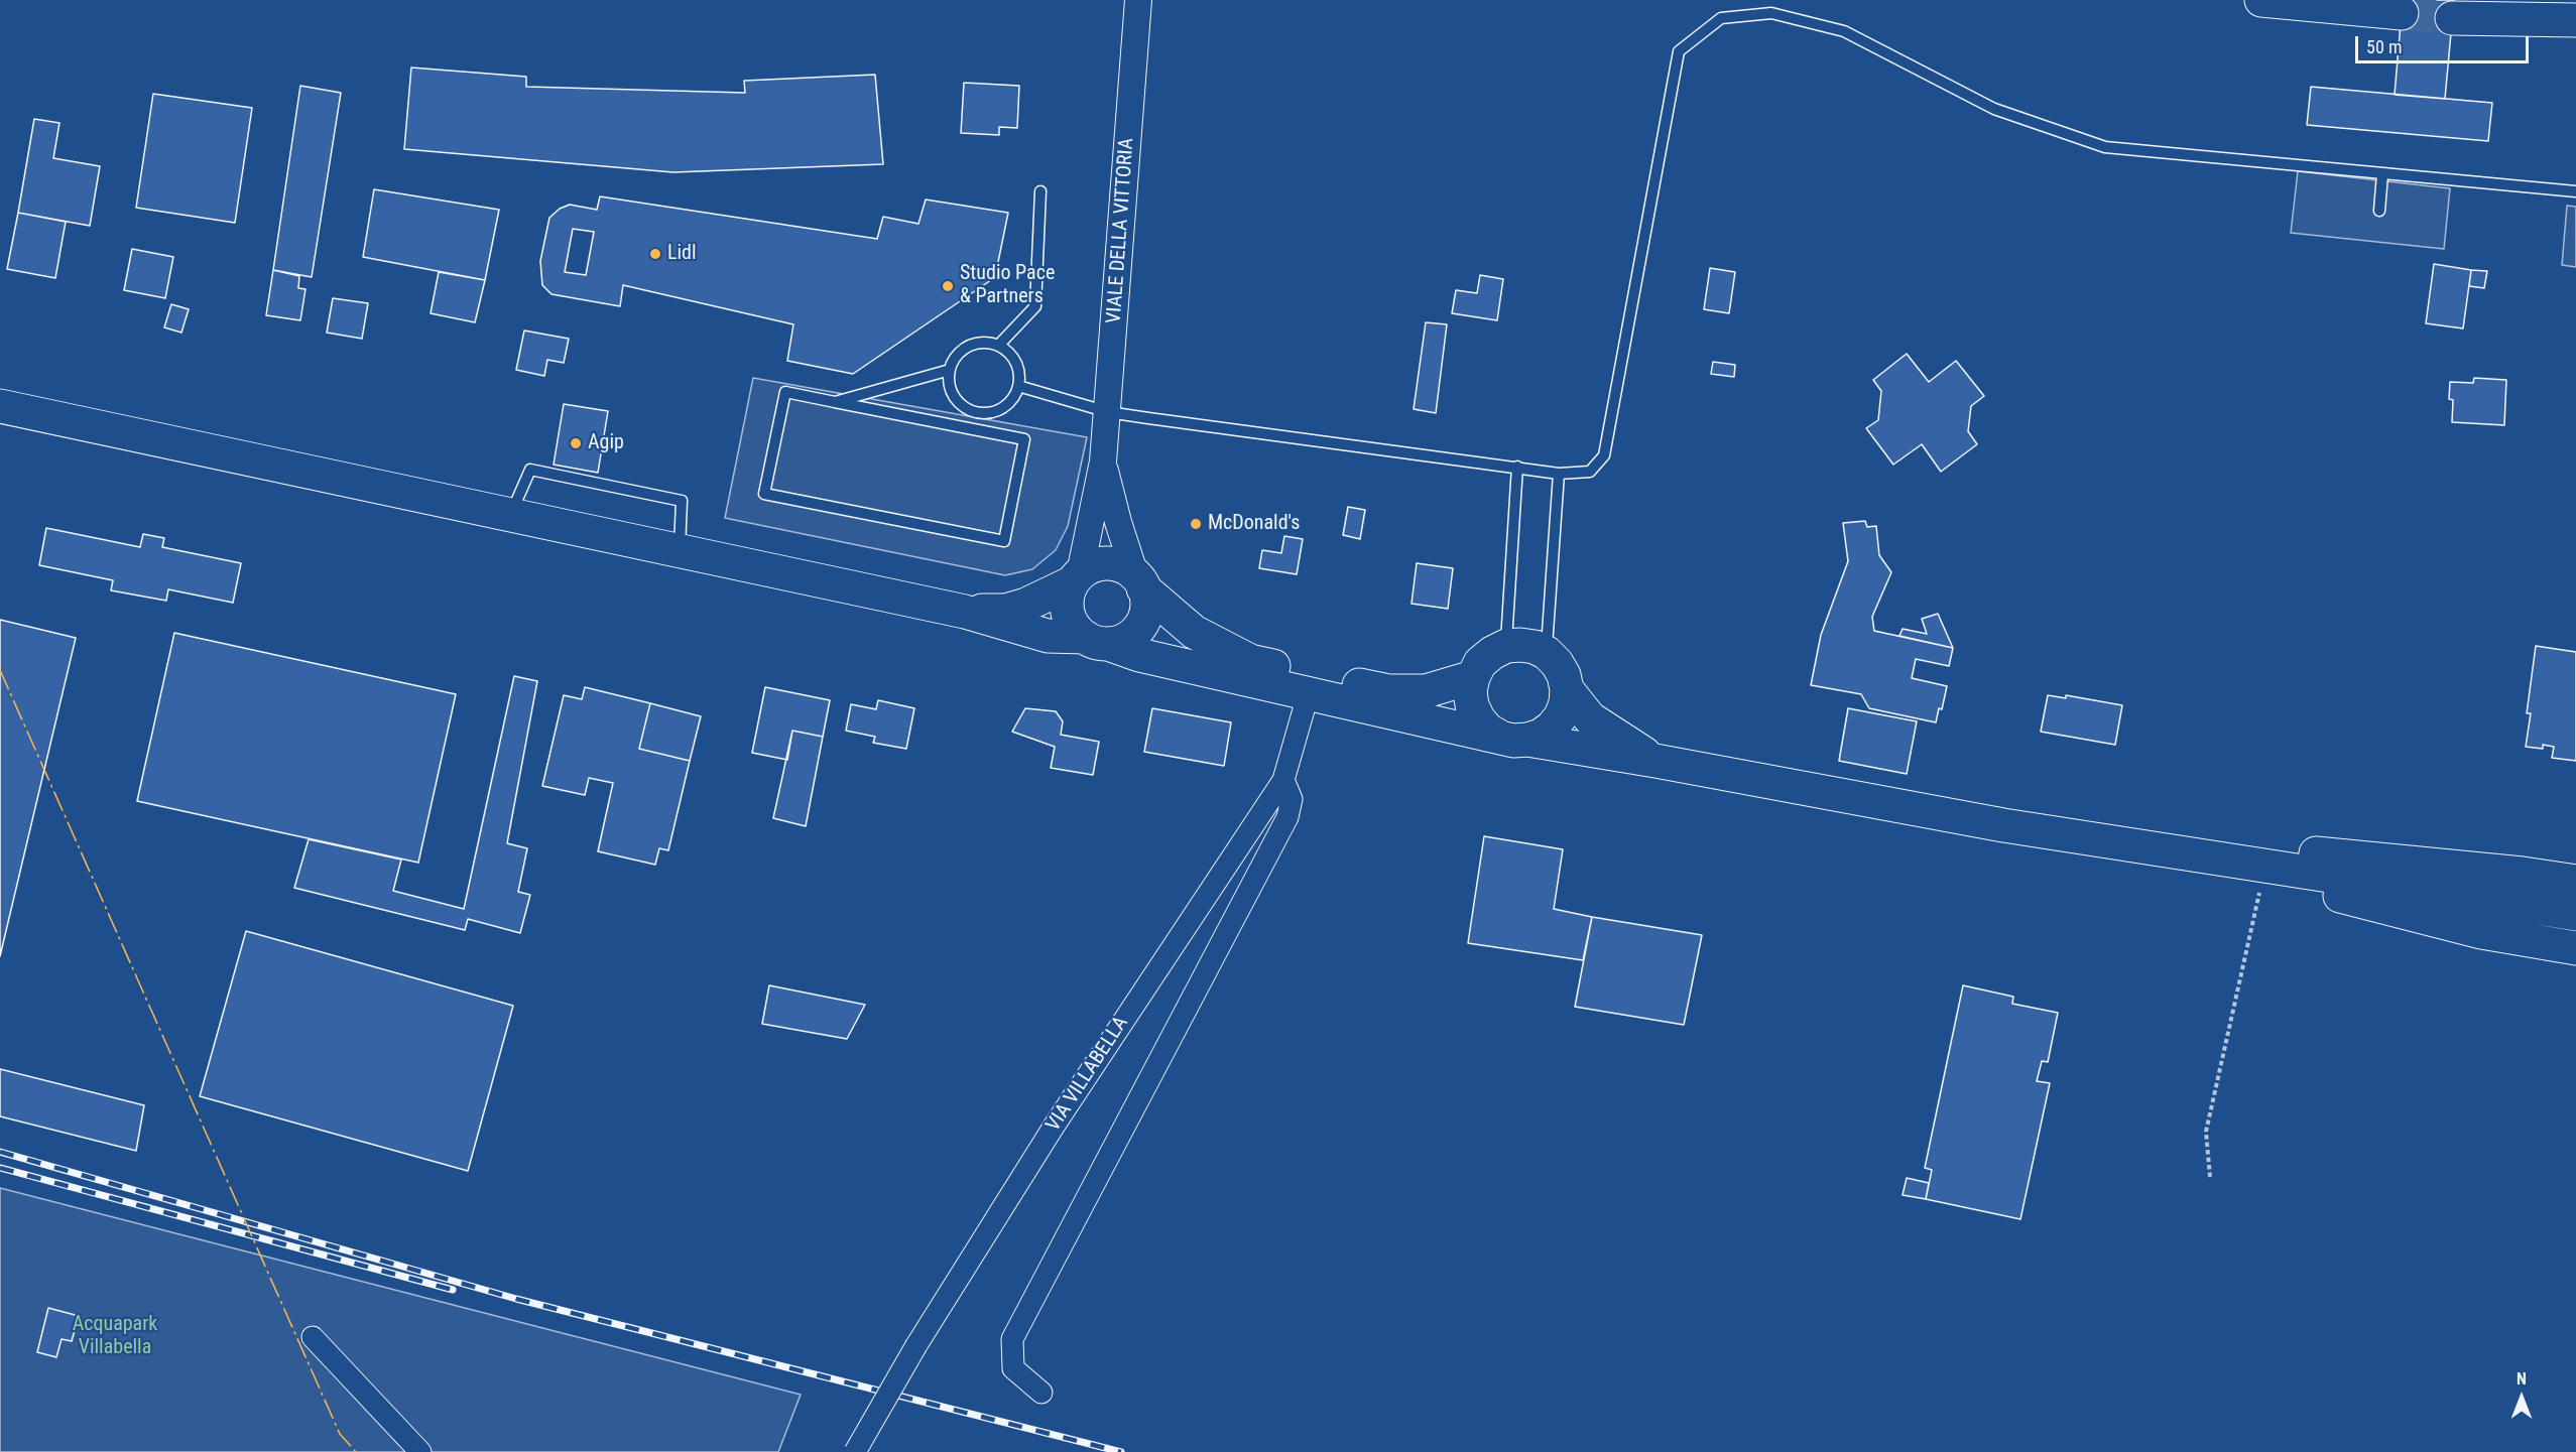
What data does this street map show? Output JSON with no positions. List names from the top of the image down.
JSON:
{
  "streets": {
    "street": ["VIALE DELLA VITTORIA", "VIA VILLABELLA"]
  },
  "parks": ["Acquapark Villabella"],
  "places": [
    "Lidl",
    "Studio Pace & Partners",
    "Agip",
    "McDonald's"
  ],
  "scale_bar": "50 m",
  "north": "top"
}
